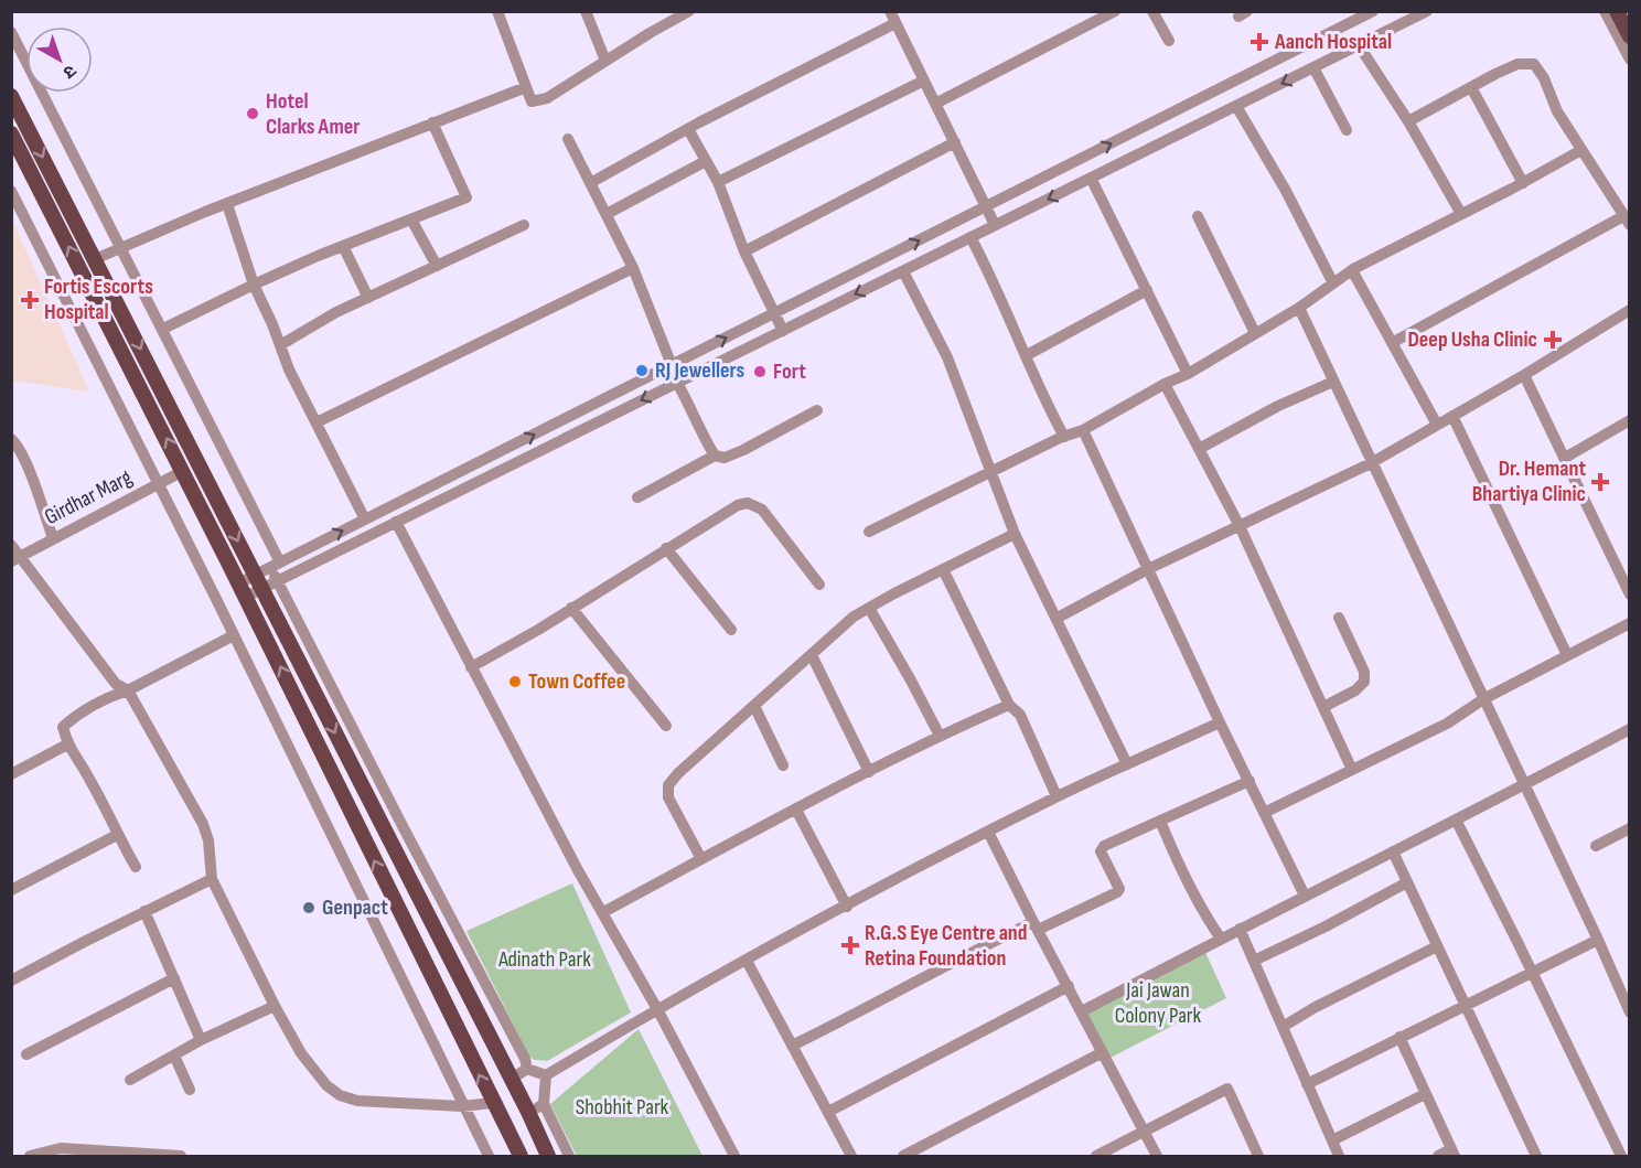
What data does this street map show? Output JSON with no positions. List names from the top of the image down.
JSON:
{
  "streets": {
    "street": ["Girdhar Marg"]
  },
  "parks": ["Adinath Park", "Jai Jawan Colony Park", "Shobhit Park"],
  "places": {
    "health": [
      "Aanch Hospital",
      "Fortis Escorts Hospital",
      "Deep Usha Clinic",
      "Dr. Hemant Bhartiya Clinic",
      "R.G.S Eye Centre and Retina Foundation"
    ],
    "other": [
      "Hotel Clarks Amer",
      "RJ Jewellers",
      "Fort",
      "Town Coffee",
      "Genpact"
    ]
  },
  "north": "bottom right"
}
